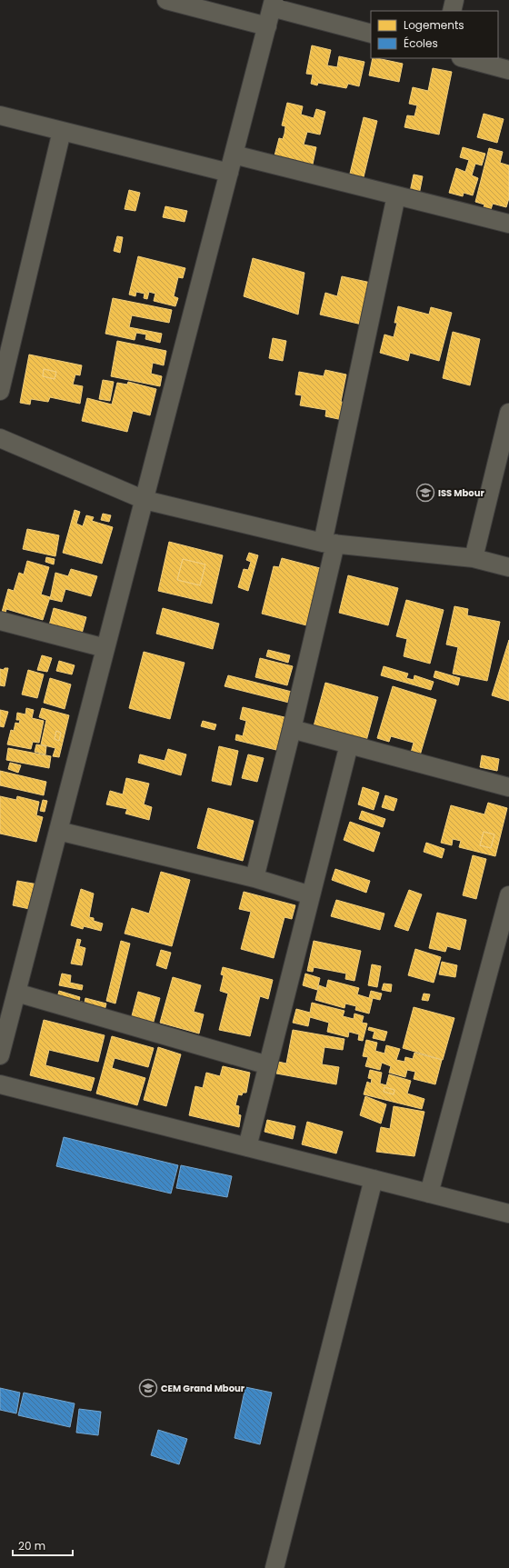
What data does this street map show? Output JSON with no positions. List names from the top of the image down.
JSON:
{
  "places": {
    "school or university": ["ISS Mbour", "CEM Grand Mbour"]
  },
  "legend": ["Logements", "Écoles"],
  "scale_bar": "20 m"
}
